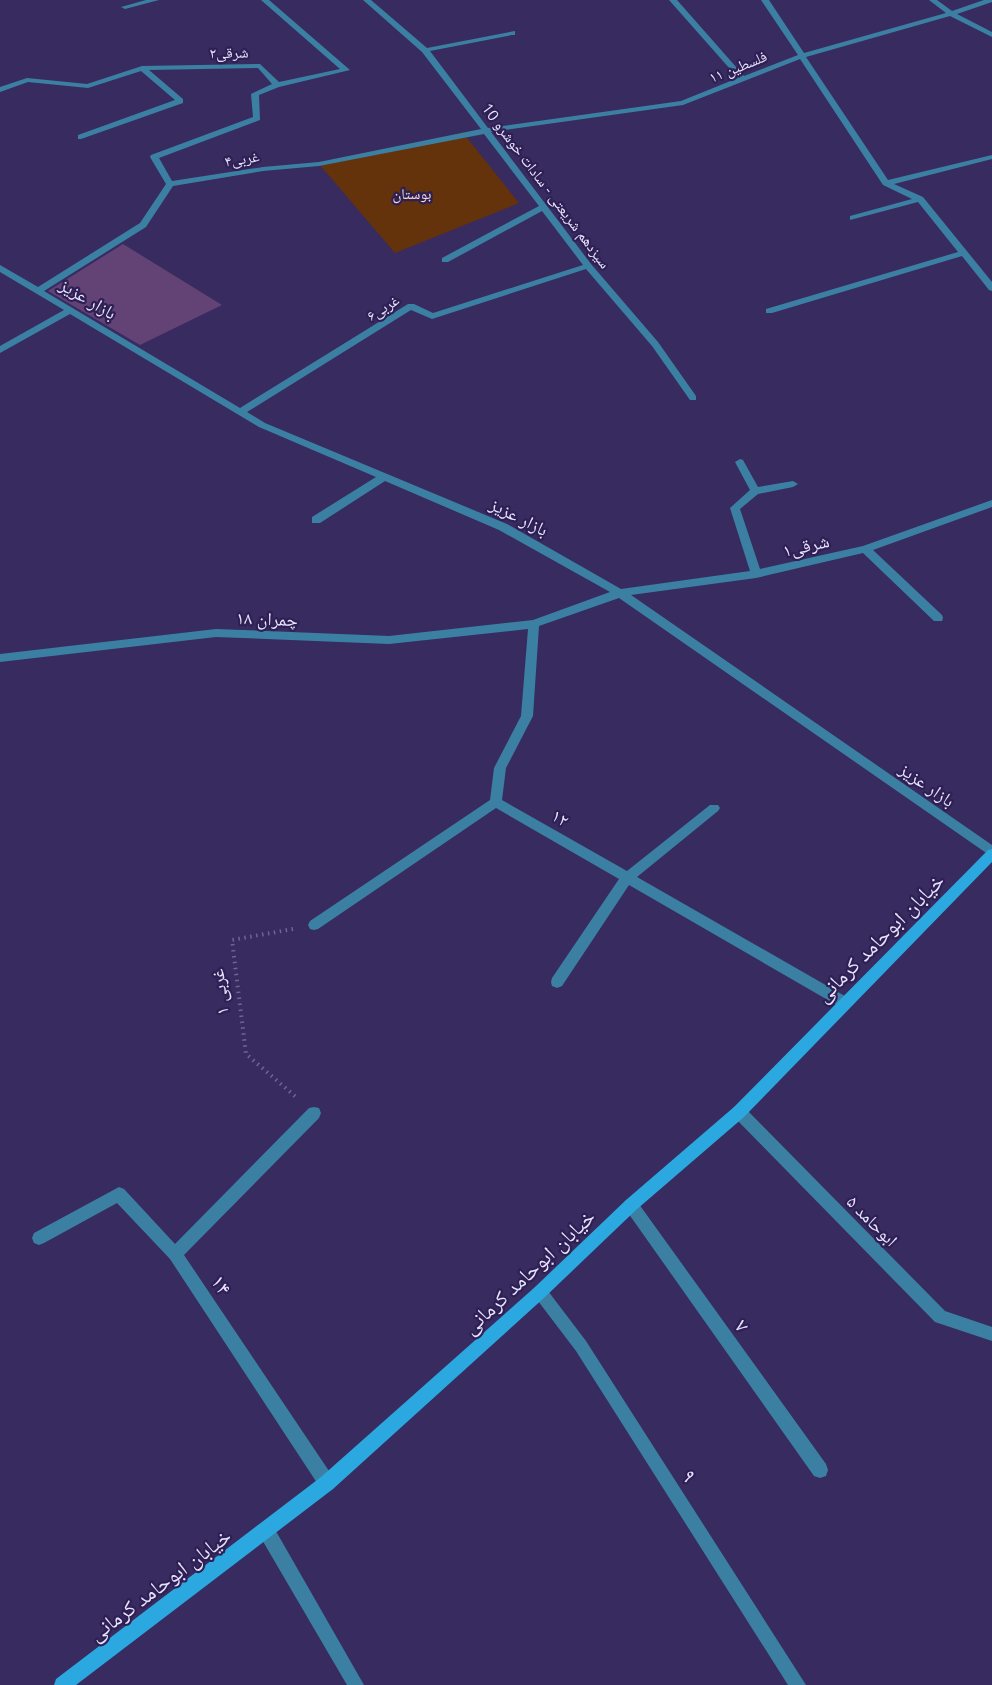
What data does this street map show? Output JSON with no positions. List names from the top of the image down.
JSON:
{
  "streets": {
    "main road": ["خیابان ابوحامد کرمانی"],
    "street": [
      "شرقی۲",
      "فلسطین ۱۱",
      "غربی۴",
      "سیزدهم شریعتی - سادات خوشرو 10",
      "بازار عزیز",
      "غربی۶",
      "شرقی۱",
      "چمران ۱۸",
      "۱۲",
      "ابوحامد ۵",
      "۱۴",
      "۷",
      "۹"
    ],
    "path": ["۱ غربی"]
  },
  "crossings": [
    ["فلسطین ۱۱", "غربی۴"],
    ["فلسطین ۱۱", "سیزدهم شریعتی - سادات خوشرو 10"],
    ["غربی۴", "سیزدهم شریعتی - سادات خوشرو 10"],
    ["سیزدهم شریعتی - سادات خوشرو 10", "غربی۶"],
    ["بازار عزیز", "غربی۶"],
    ["بازار عزیز", "شرقی۱"],
    ["بازار عزیز", "خیابان ابوحامد کرمانی"],
    ["۱۲", "خیابان ابوحامد کرمانی"],
    ["خیابان ابوحامد کرمانی", "ابوحامد ۵"],
    ["خیابان ابوحامد کرمانی", "۱۴"],
    ["خیابان ابوحامد کرمانی", "۷"],
    ["خیابان ابوحامد کرمانی", "۹"]
  ],
  "parks": ["بوستان"]
}
